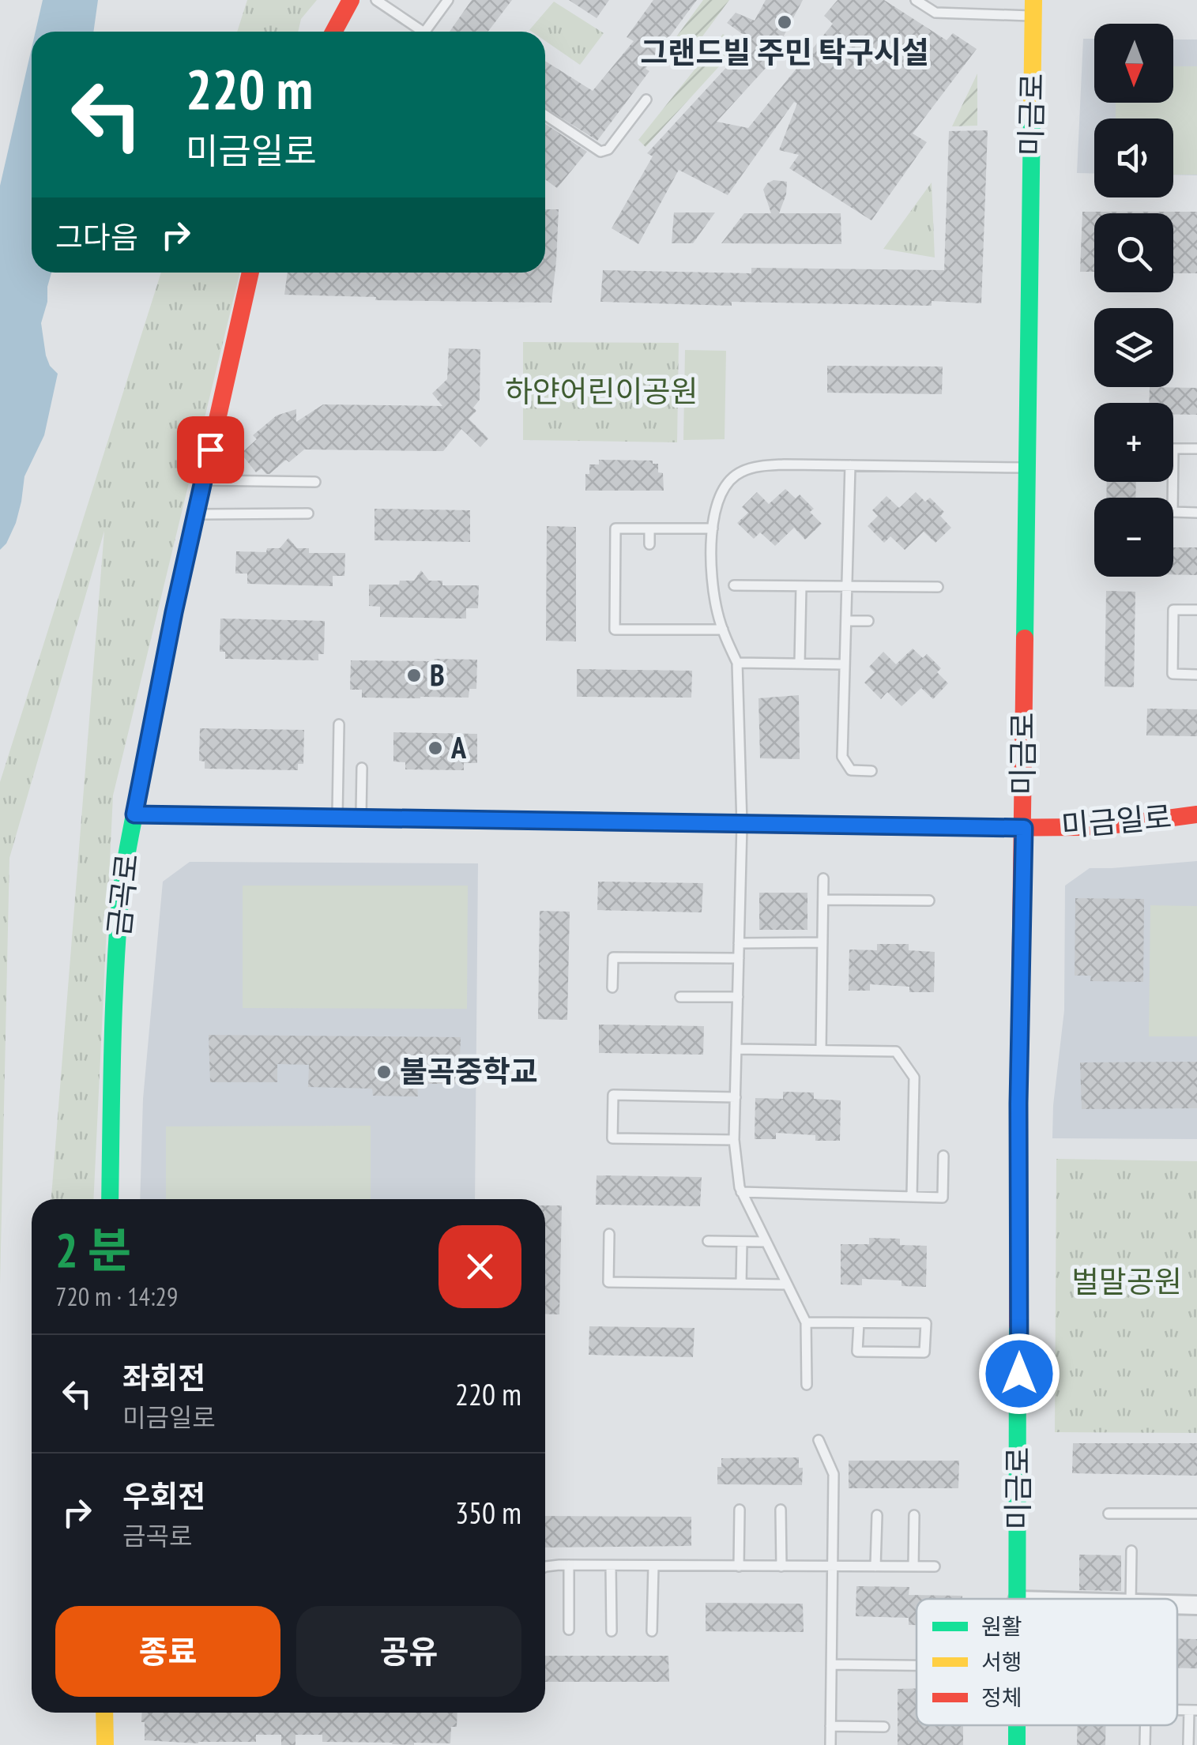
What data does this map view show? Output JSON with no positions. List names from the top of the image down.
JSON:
{
  "streets": {
    "main road": ["미금로", "미금일로", "금곡로"]
  },
  "crossings": [
    ["미금로", "미금일로"],
    ["미금일로", "금곡로"]
  ],
  "parks": ["하얀어린이공원", "벌말공원"],
  "places": [
    "그랜드빌 주민 탁구시설",
    "B",
    "A",
    "불곡중학교"
  ],
  "legend": ["원활", "서행", "정체"],
  "north": "bottom",
  "page": {
    "map_buttons": ["+", "−"],
    "turn": ["220 m", "미금일로"],
    "then": "그다음",
    "heading": ["2 분", "720 m · 14:29"],
    "list": [
      {
        "name": "좌회전",
        "note": "미금일로",
        "value": "220 m"
      },
      {
        "name": "우회전",
        "note": "금곡로",
        "value": "350 m"
      }
    ],
    "buttons": ["종료", "공유"]
  }
}
